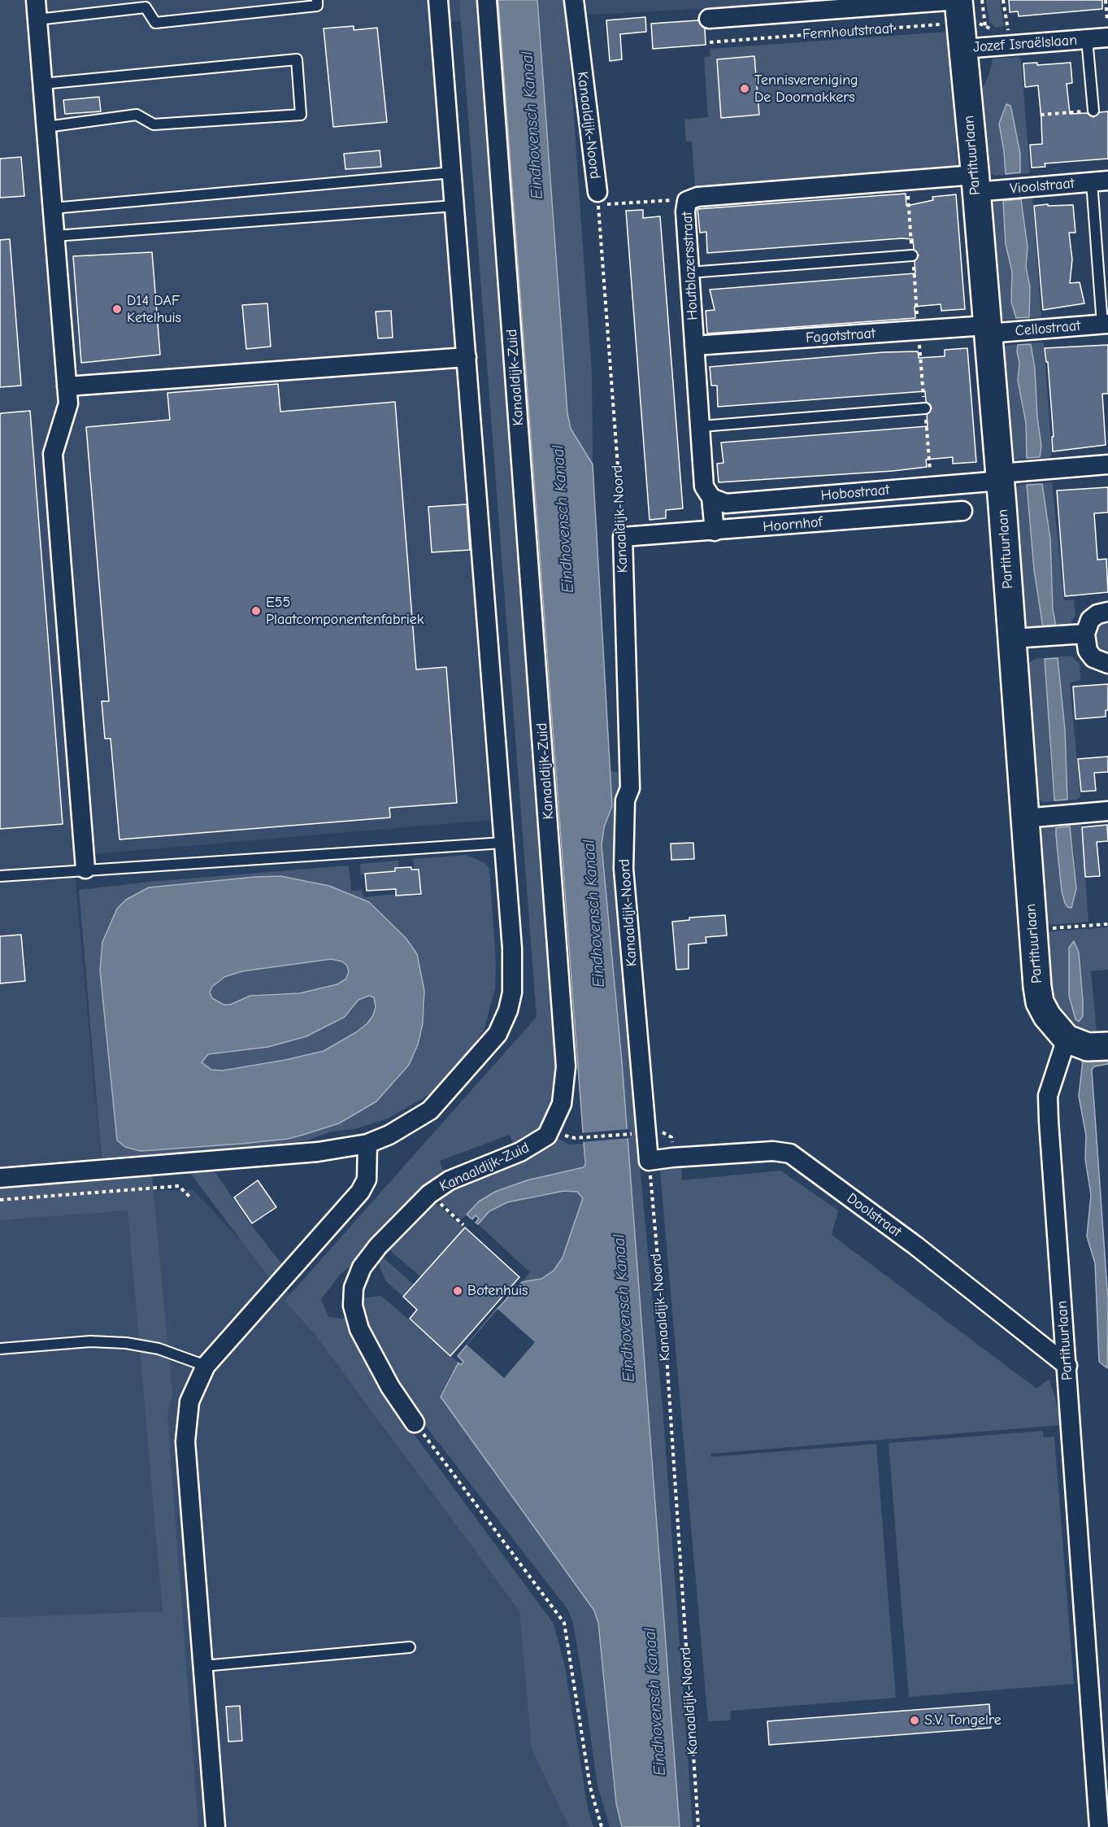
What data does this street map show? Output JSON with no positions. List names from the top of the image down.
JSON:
{
  "streets": {
    "street": [
      "Fernhoutstraat",
      "Jozef Israëlslaan",
      "Kanaaldijk-Noord",
      "Partituurlaan",
      "Vioolstraat",
      "Houtblazersstraat",
      "Cellostraat",
      "Fagotstraat",
      "Kanaaldijk-Zuid",
      "Hobostraat",
      "Hoornhof",
      "Doolstraat"
    ]
  },
  "crossings": [
    ["Fernhoutstraat", "Partituurlaan"],
    ["Jozef Israëlslaan", "Partituurlaan"],
    ["Kanaaldijk-Noord", "Hoornhof"],
    ["Kanaaldijk-Noord", "Doolstraat"],
    ["Partituurlaan", "Vioolstraat"],
    ["Partituurlaan", "Houtblazersstraat"],
    ["Partituurlaan", "Cellostraat"],
    ["Partituurlaan", "Fagotstraat"],
    ["Partituurlaan", "Hobostraat"],
    ["Partituurlaan", "Doolstraat"],
    ["Vioolstraat", "Houtblazersstraat"],
    ["Houtblazersstraat", "Fagotstraat"],
    ["Houtblazersstraat", "Hobostraat"],
    ["Houtblazersstraat", "Hoornhof"],
    ["Cellostraat", "Fagotstraat"]
  ],
  "water": ["Eindhovensch Kanaal"],
  "places": [
    "Tennisvereniging De Doornakkers",
    "D14 DAF Ketelhuis",
    "E55 Plaatcomponentenfabriek",
    "Botenhuis",
    "S.V. Tongelre"
  ]
}
